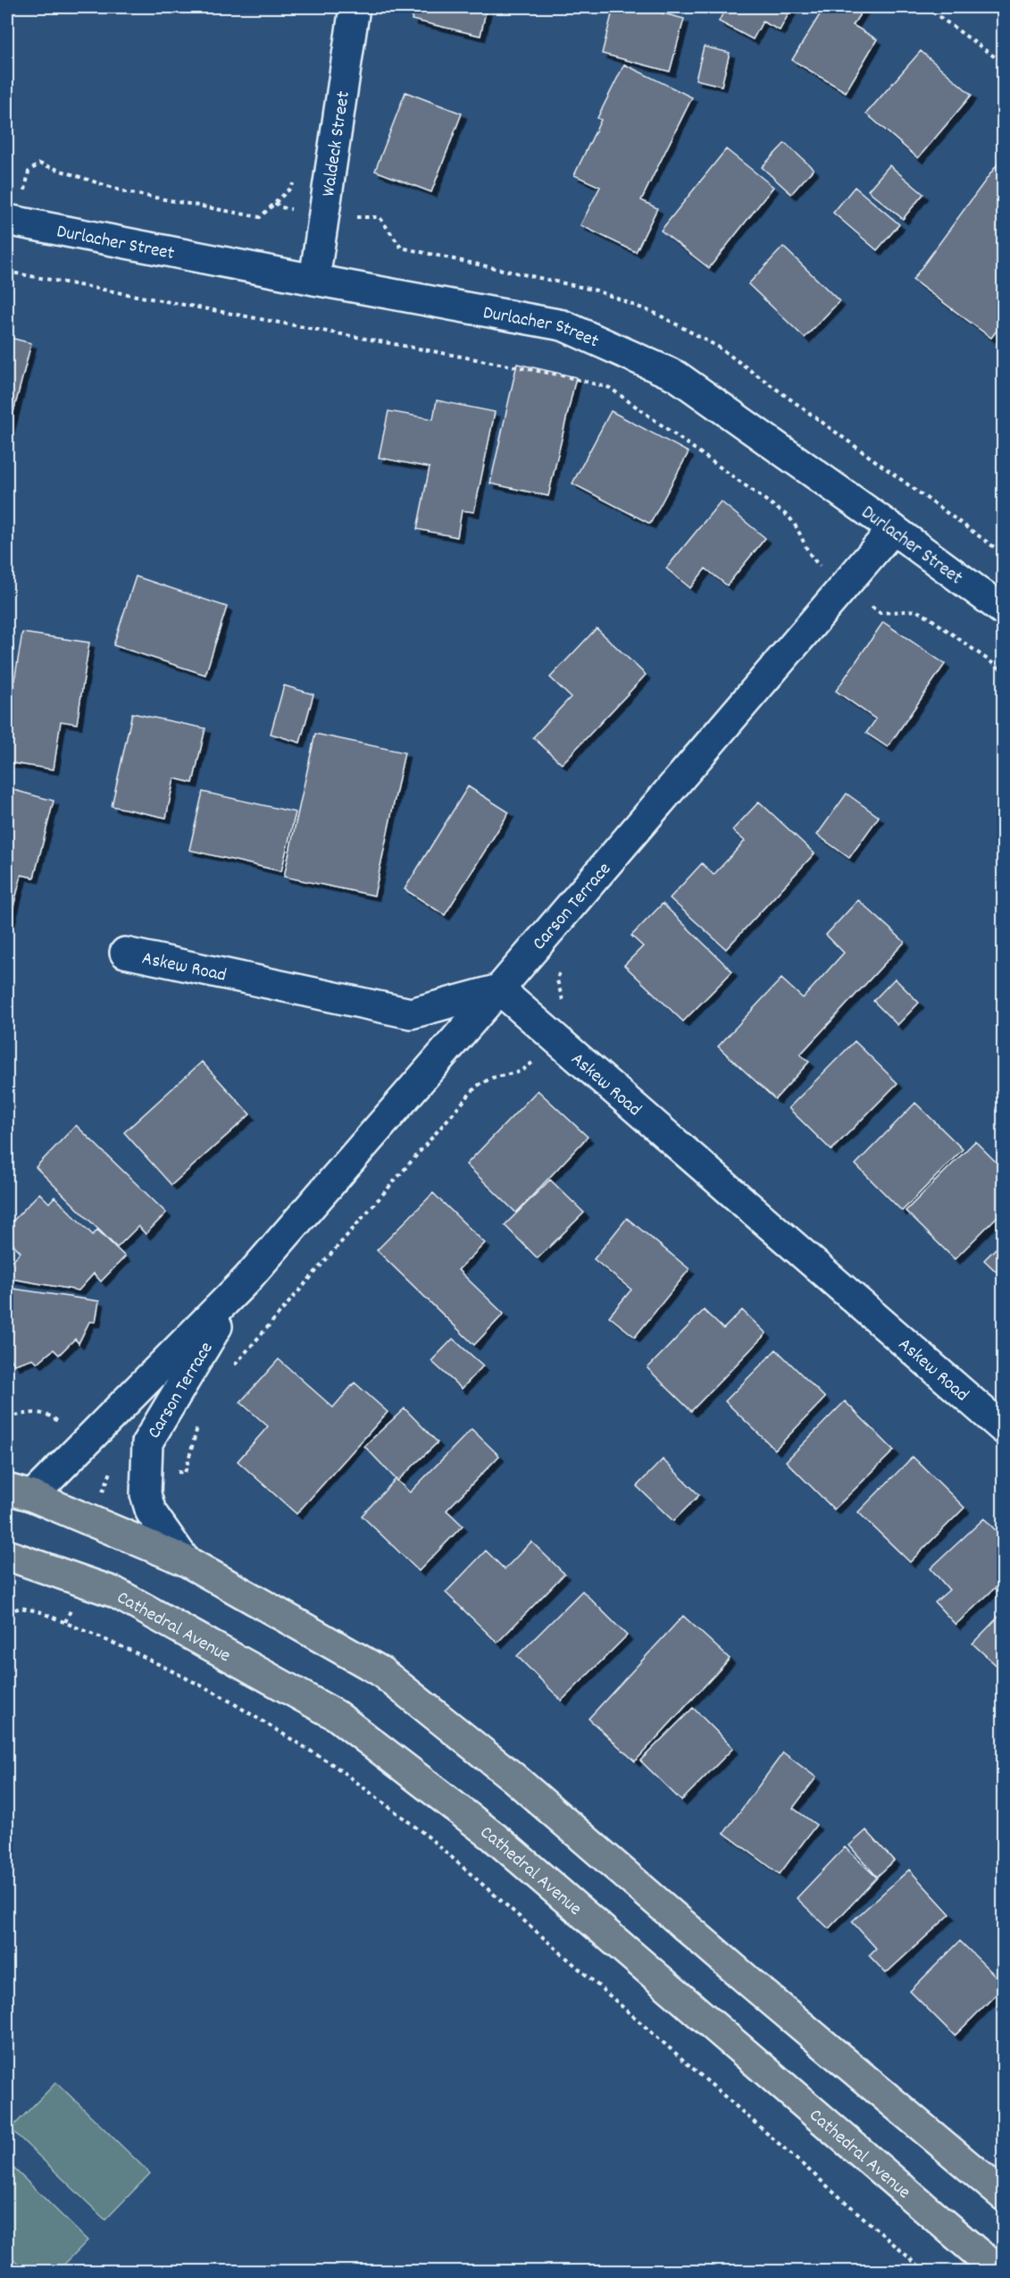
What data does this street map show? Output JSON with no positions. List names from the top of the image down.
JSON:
{
  "streets": {
    "main road": [
      "Waldeck Street",
      "Durlacher Street",
      "Carson Terrace",
      "Askew Road",
      "Cathedral Avenue"
    ]
  },
  "crossings": [
    ["Waldeck Street", "Durlacher Street"],
    ["Durlacher Street", "Carson Terrace"],
    ["Carson Terrace", "Askew Road"]
  ]
}
